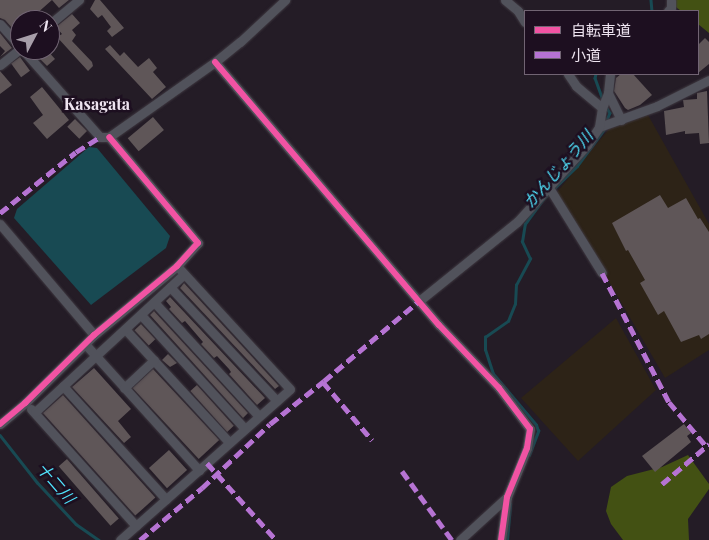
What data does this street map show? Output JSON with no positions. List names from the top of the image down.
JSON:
{
  "districts": ["Kasagata"],
  "water": ["かんじょう川", "十二川"],
  "legend": ["自転車道", "小道"],
  "north": "top right"
}
